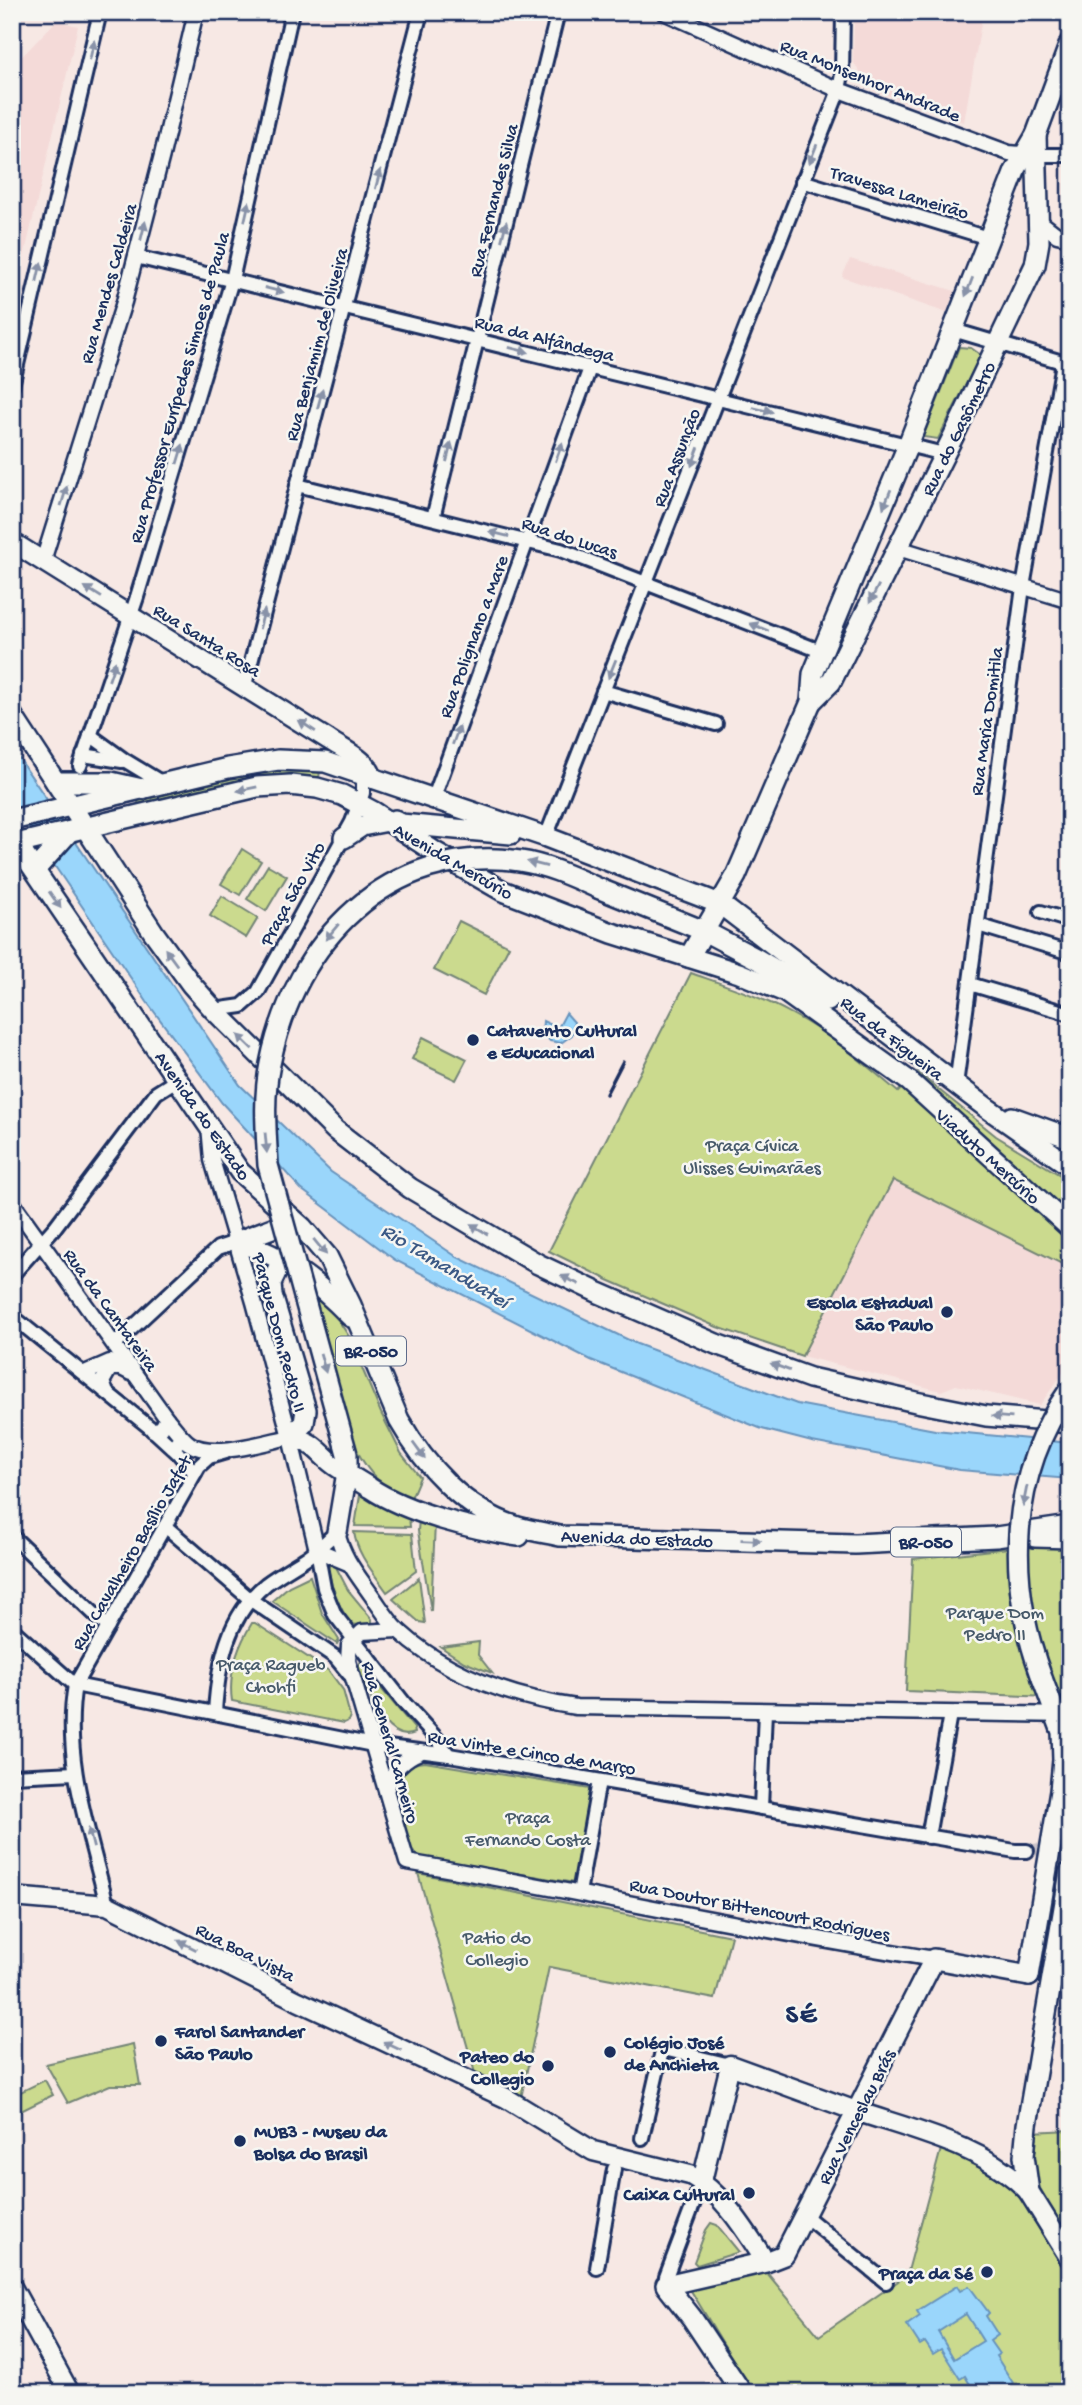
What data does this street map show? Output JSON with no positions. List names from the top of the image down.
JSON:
{
  "streets": {
    "main road": [
      "Rua do Gasômetro",
      "Rua Santa Rosa",
      "Avenida Mercúrio",
      "Rua da Figueira",
      "Avenida do Estado",
      "Viaduto Mercúrio",
      "BR-050",
      "Rua Boa Vista",
      "Rua Venceslau Brás"
    ],
    "street": [
      "Rua Monsenhor Andrade",
      "Travessa Lameirão",
      "Rua Fernandes Silva",
      "Rua Mendes Caldeira",
      "Rua da Alfândega",
      "Rua Benjamim de Oliveira",
      "Rua Professor Eurípedes Simoes de Paula",
      "Rua Assunção",
      "Rua do Lucas",
      "Rua Polignano a Mare",
      "Rua Maria Domitila",
      "Praça São Vito",
      "Rua da Cantareira",
      "Parque Dom Pedro II",
      "Rua Cavalheiro Basílio Jafet",
      "Rua General Carneiro",
      "Rua Vinte e Cinco de Março",
      "Rua Doutor Bittencourt Rodrigues"
    ]
  },
  "crossings": [
    ["Rua Monsenhor Andrade", "Rua do Gasômetro"],
    ["Rua Monsenhor Andrade", "Rua Assunção"],
    ["Travessa Lameirão", "Rua do Gasômetro"],
    ["Travessa Lameirão", "Rua Assunção"],
    ["Rua Fernandes Silva", "Rua da Alfândega"],
    ["Rua Fernandes Silva", "Rua do Lucas"],
    ["Rua Mendes Caldeira", "Rua da Alfândega"],
    ["Rua Mendes Caldeira", "Rua Santa Rosa"],
    ["Rua da Alfândega", "Rua Benjamim de Oliveira"],
    ["Rua da Alfândega", "Rua Professor Eurípedes Simoes de Paula"],
    ["Rua da Alfândega", "Rua do Gasômetro"],
    ["Rua da Alfândega", "Rua Assunção"],
    ["Rua da Alfândega", "Rua Polignano a Mare"],
    ["Rua Benjamim de Oliveira", "Rua do Lucas"],
    ["Rua Benjamim de Oliveira", "Rua Santa Rosa"],
    ["Rua Professor Eurípedes Simoes de Paula", "Rua Santa Rosa"],
    ["Rua do Gasômetro", "Rua do Lucas"],
    ["Rua do Gasômetro", "Avenida Mercúrio"],
    ["Rua do Gasômetro", "Rua da Figueira"],
    ["Rua Assunção", "Rua do Lucas"],
    ["Rua Assunção", "Avenida Mercúrio"],
    ["Rua do Lucas", "Rua Polignano a Mare"],
    ["Rua Polignano a Mare", "Avenida Mercúrio"],
    ["Rua Santa Rosa", "Avenida Mercúrio"],
    ["Rua Santa Rosa", "Praça São Vito"],
    ["Rua Maria Domitila", "Rua da Figueira"],
    ["Avenida Mercúrio", "Praça São Vito"],
    ["Avenida Mercúrio", "Rua da Figueira"],
    ["Avenida Mercúrio", "Avenida do Estado"],
    ["Avenida Mercúrio", "Viaduto Mercúrio"],
    ["Avenida do Estado", "Parque Dom Pedro II"],
    ["Rua da Cantareira", "Rua Cavalheiro Basílio Jafet"],
    ["Parque Dom Pedro II", "Rua Cavalheiro Basílio Jafet"],
    ["Parque Dom Pedro II", "Rua General Carneiro"],
    ["Rua Cavalheiro Basílio Jafet", "Rua Vinte e Cinco de Março"],
    ["Rua General Carneiro", "Rua Vinte e Cinco de Março"],
    ["Rua General Carneiro", "Rua Doutor Bittencourt Rodrigues"],
    ["Rua Doutor Bittencourt Rodrigues", "Rua Venceslau Brás"]
  ],
  "one_way": [
    "Rua Fernandes Silva",
    "Rua da Alfândega",
    "Rua Benjamim de Oliveira",
    "Rua Professor Eurípedes Simoes de Paula",
    "Rua Assunção",
    "Rua do Lucas",
    "Rua Polignano a Mare",
    "Rua Santa Rosa",
    "Rua Boa Vista"
  ],
  "districts": ["SÉ"],
  "water": ["Rio Tamanduateí"],
  "parks": [
    "Praça Cívica Ulisses Guimarães",
    "Parque Dom Pedro II",
    "Praça Ragueb Chohfi",
    "Praça Fernando Costa",
    "Patio do Collegio"
  ],
  "places": [
    "Catavento Cultural e Educacional",
    "Escola Estadual São Paulo",
    "Farol Santander São Paulo",
    "Colégio José de Anchieta",
    "Pateo do Collegio",
    "MUB3 - Museu da Bolsa do Brasil",
    "Caixa Cultural",
    "Praça da Sé"
  ]
}
